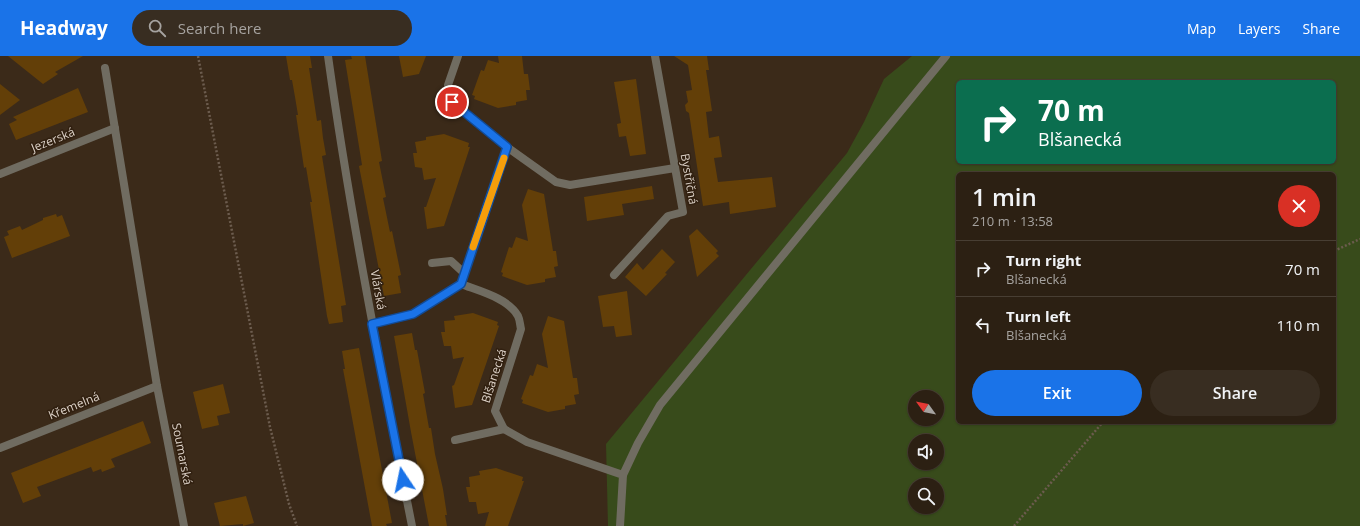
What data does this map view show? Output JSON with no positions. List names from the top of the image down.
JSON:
{
  "streets": {
    "street": [
      "Jezerská",
      "Bystřičná",
      "Vlárská",
      "Blšanecká",
      "Křemelná",
      "Soumarská"
    ]
  },
  "crossings": [
    ["Jezerská", "Soumarská"],
    ["Křemelná", "Soumarská"]
  ],
  "north": "top left",
  "page": {
    "header": "Headway",
    "search": "Search here",
    "nav": ["Map", "Layers", "Share"],
    "turn": ["70 m", "Blšanecká"],
    "heading": ["1 min", "210 m · 13:58"],
    "list": [
      {
        "name": "Turn right",
        "note": "Blšanecká",
        "value": "70 m"
      },
      {
        "name": "Turn left",
        "note": "Blšanecká",
        "value": "110 m"
      }
    ],
    "buttons": ["Exit", "Share"]
  }
}
